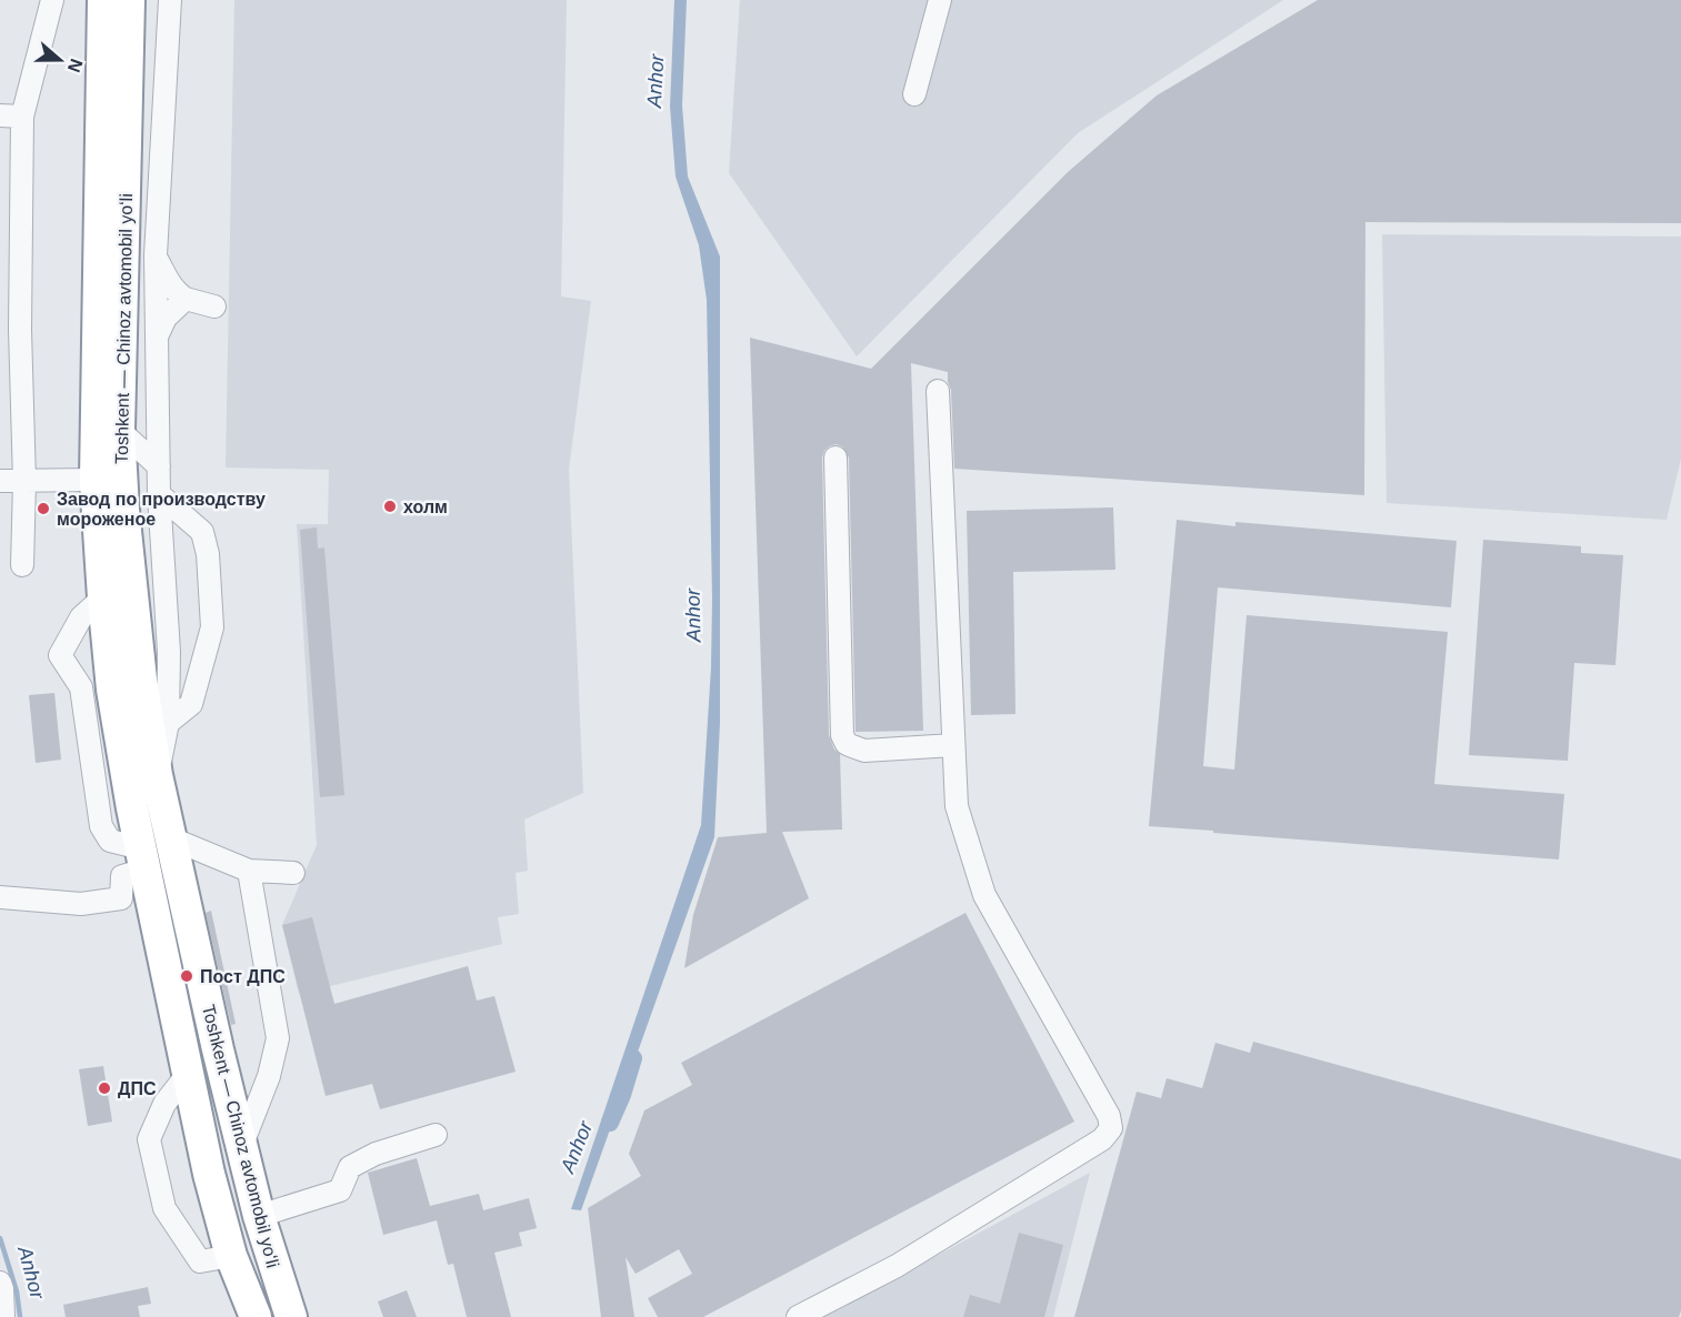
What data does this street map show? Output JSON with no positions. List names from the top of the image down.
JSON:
{
  "streets": {
    "highway": ["Toshkent — Chinoz avtomobil yoʻli"]
  },
  "water": ["Anhor"],
  "places": [
    "холм",
    "Завод по производству мороженое",
    "Пост ДПС",
    "ДПС"
  ],
  "north": "right"
}
